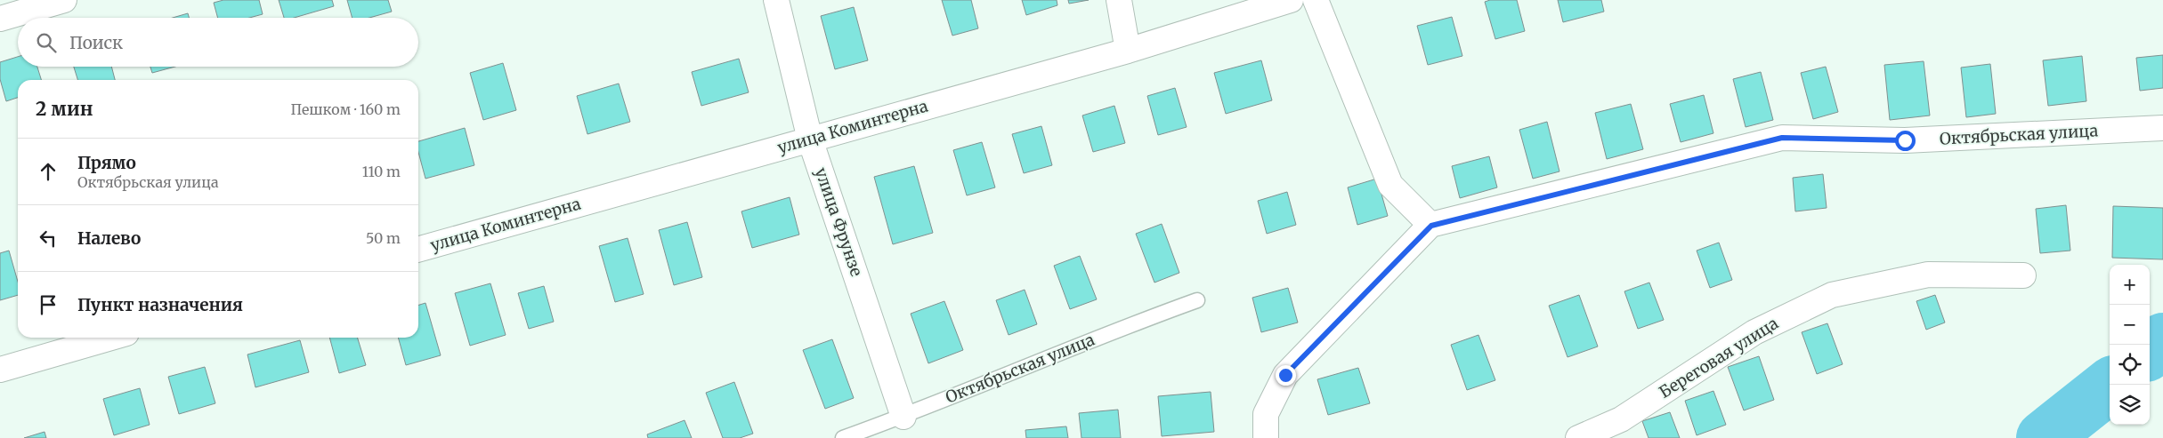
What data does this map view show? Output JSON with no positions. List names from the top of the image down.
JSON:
{
  "streets": {
    "street": [
      "улица Коминтерна",
      "Октябрьская улица",
      "улица Фрунзе",
      "Береговая улица"
    ]
  },
  "crossings": [
    ["улица Коминтерна", "улица Фрунзе"],
    ["Октябрьская улица", "улица Фрунзе"]
  ],
  "page": {
    "search": "Поиск",
    "heading": ["2 мин", "Пешком · 160 m"],
    "list": [
      ["Прямо", "Октябрьская улица", "110 m"],
      ["Налево", "50 m"],
      "Пункт назначения"
    ],
    "map_buttons": ["+", "−"]
  }
}
